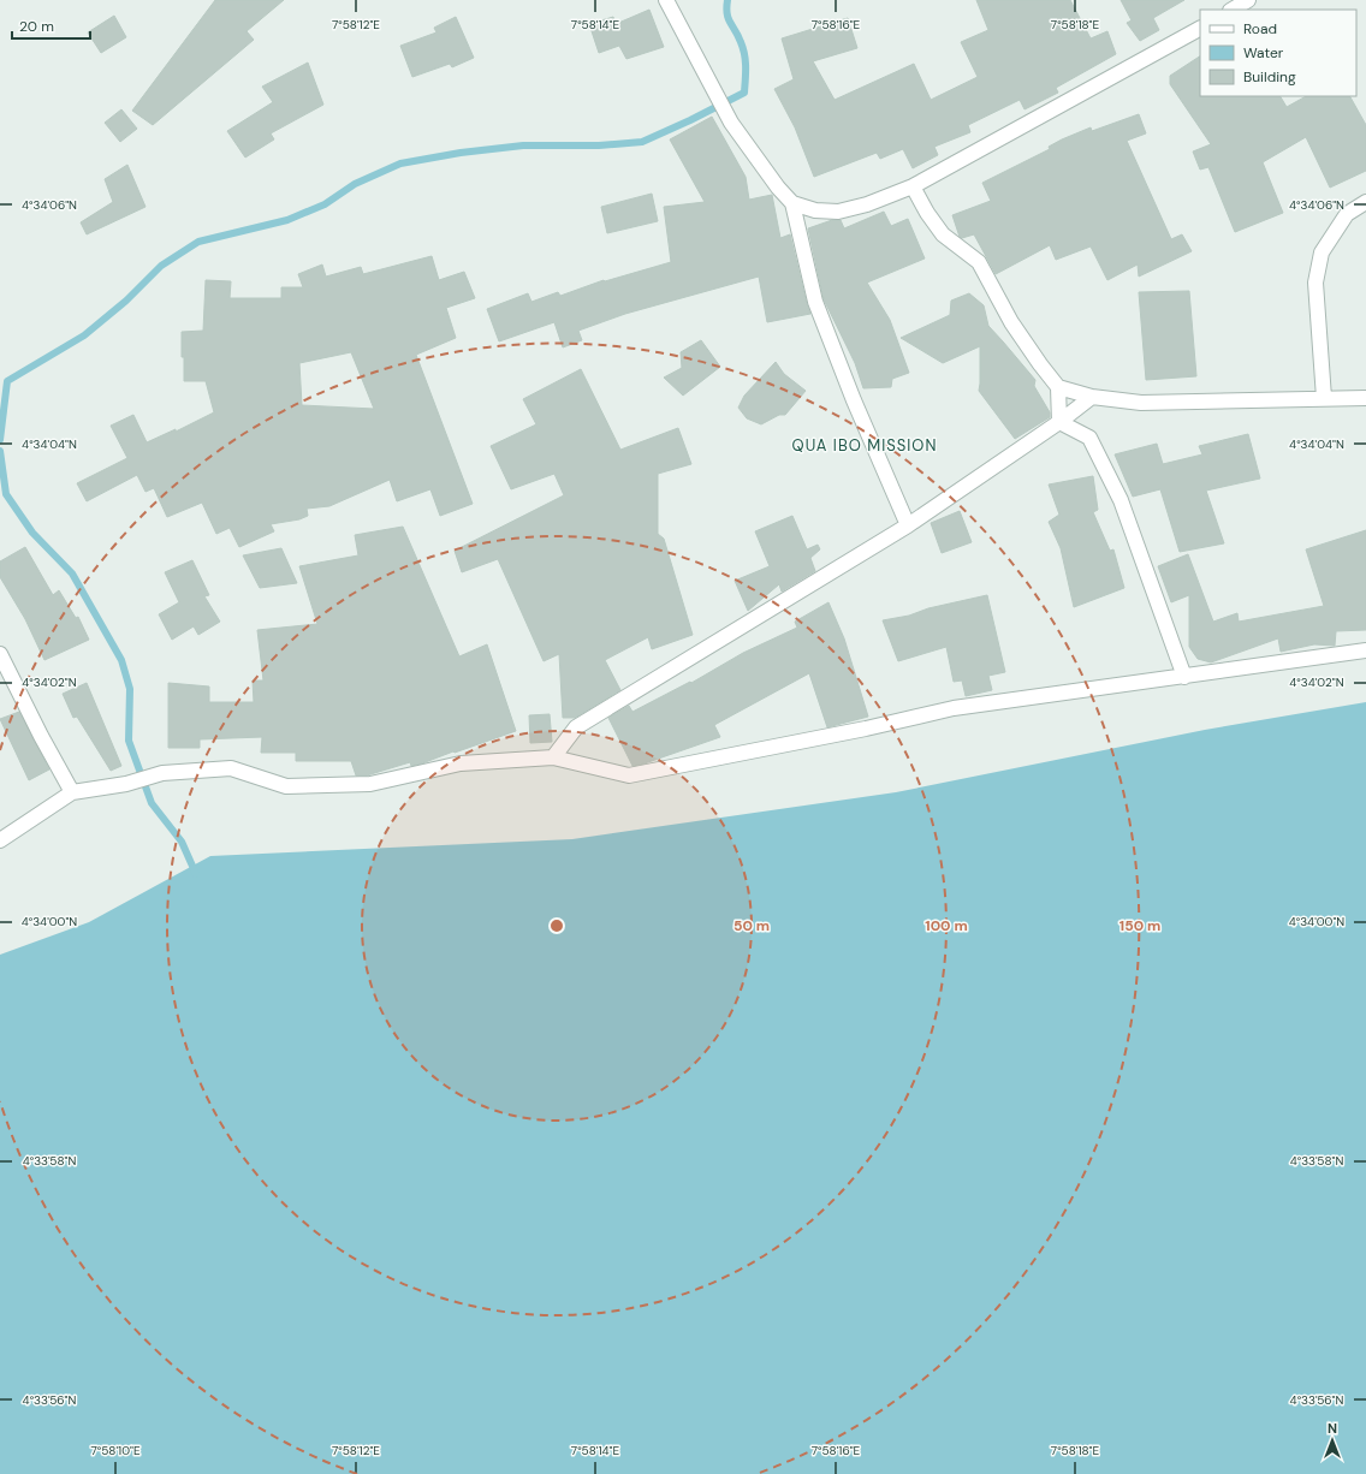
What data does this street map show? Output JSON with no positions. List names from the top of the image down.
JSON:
{
  "districts": ["QUA IBO MISSION"],
  "legend": ["Road", "Water", "Building"],
  "scale_bar": "20 m",
  "north": "top",
  "coordinates": [
    "7°58'12\"E",
    "7°58'14\"E",
    "7°58'16\"E",
    "7°58'18\"E",
    "4°34'06\"N",
    "4°34'04\"N",
    "4°34'02\"N",
    "4°34'00\"N",
    "4°33'58\"N",
    "4°33'56\"N",
    "7°58'10\"E"
  ],
  "rings": ["50 m", "100 m", "150 m"]
}
